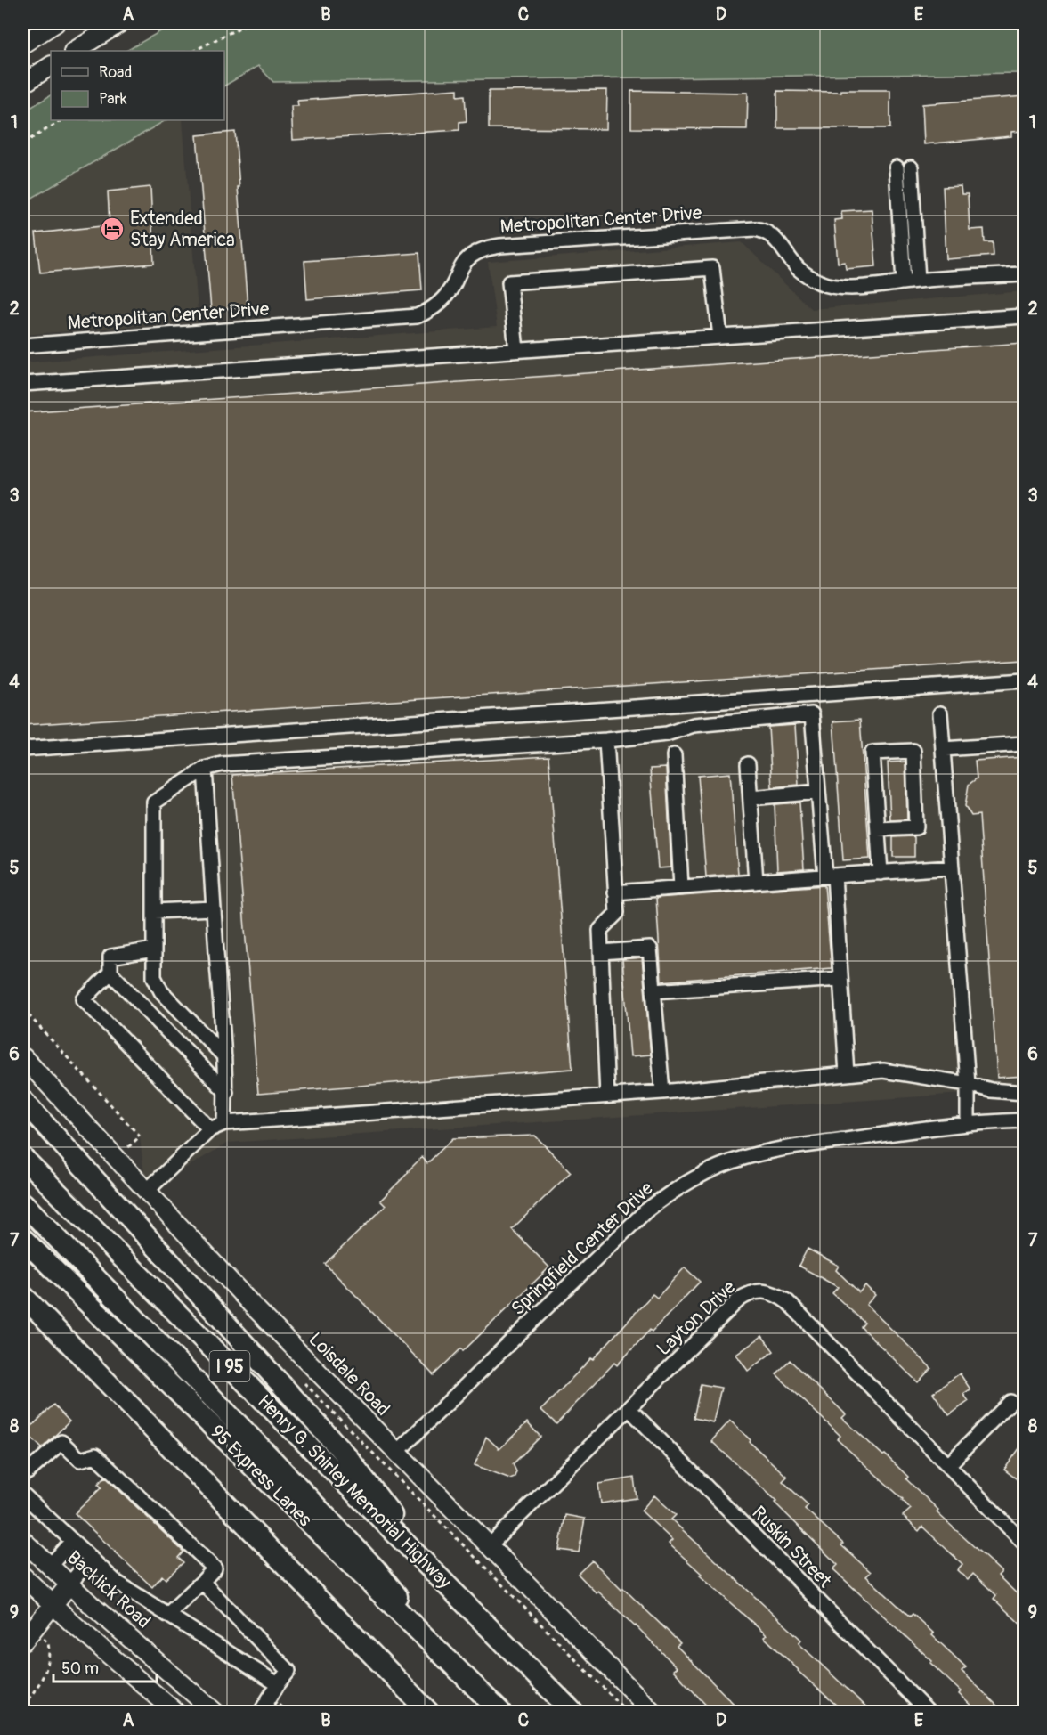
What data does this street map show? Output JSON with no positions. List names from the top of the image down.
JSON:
{
  "streets": {
    "highway": ["I 95", "95 Express Lanes", "Henry G. Shirley Memorial Highway"],
    "main road": ["Loisdale Road", "Backlick Road"],
    "street": [
      "Metropolitan Center Drive",
      "Springfield Center Drive",
      "Layton Drive",
      "Ruskin Street"
    ]
  },
  "crossings": [
    ["Springfield Center Drive", "Loisdale Road"],
    ["Layton Drive", "Loisdale Road"],
    ["Layton Drive", "Ruskin Street"]
  ],
  "places": {
    "hotel": ["Extended Stay America"]
  },
  "legend": ["Road", "Park"],
  "scale_bar": "50 m",
  "grid": {
    "columns": [
      "A",
      "B",
      "C",
      "D",
      "E"
    ],
    "rows": [
      "1",
      "2",
      "3",
      "4",
      "5",
      "6",
      "7",
      "8",
      "9"
    ]
  }
}
